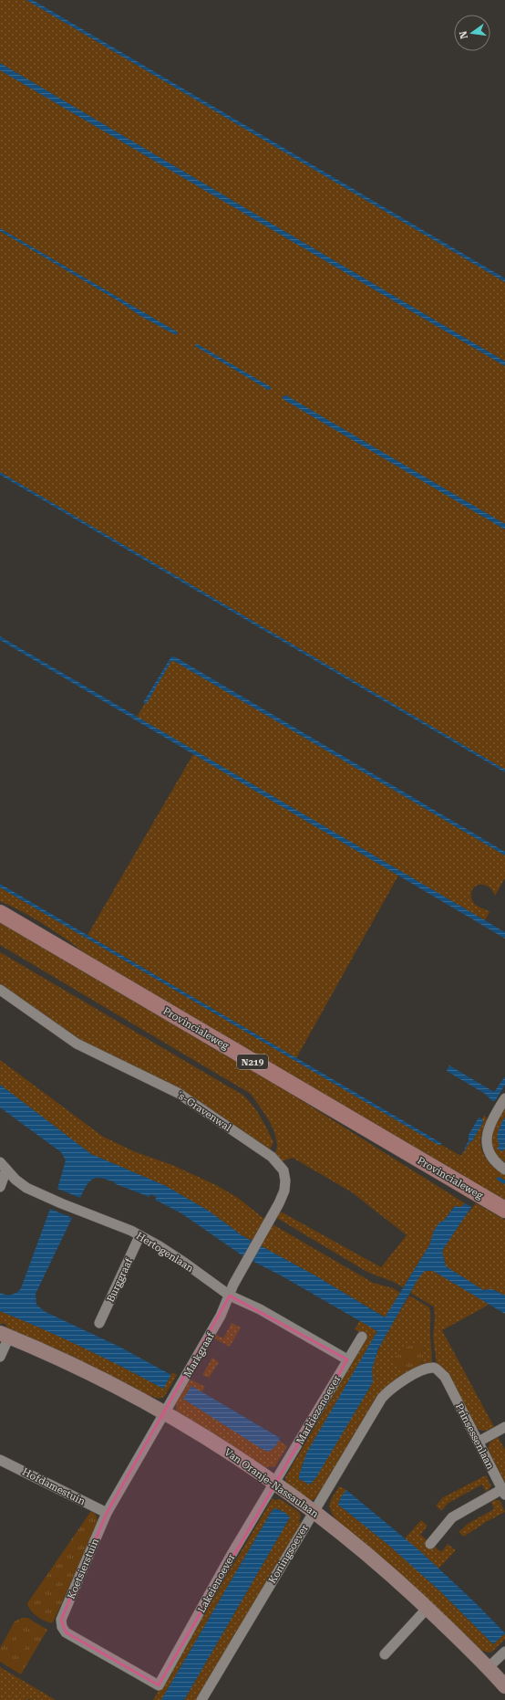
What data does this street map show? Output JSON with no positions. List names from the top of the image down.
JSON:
{
  "streets": {
    "main road": ["Provincialeweg", "N219"],
    "street": [
      "'s-Gravenwal",
      "Hertogenlaan",
      "Burggraaf",
      "Markgraaf",
      "Markiezenoever",
      "Prinsessenlaan",
      "Van Oranje-Nassaulaan",
      "Hofdamestuin",
      "Koningsoever",
      "Koetsierstuin",
      "Lakeienoever"
    ]
  },
  "crossings": [
    ["'s-Gravenwal", "Hertogenlaan"],
    ["'s-Gravenwal", "Markgraaf"],
    ["Hertogenlaan", "Burggraaf"],
    ["Hertogenlaan", "Markgraaf"],
    ["Hertogenlaan", "Markiezenoever"],
    ["Markgraaf", "Van Oranje-Nassaulaan"],
    ["Markgraaf", "Koetsierstuin"],
    ["Markiezenoever", "Van Oranje-Nassaulaan"],
    ["Markiezenoever", "Lakeienoever"],
    ["Prinsessenlaan", "Koningsoever"],
    ["Van Oranje-Nassaulaan", "Koningsoever"],
    ["Van Oranje-Nassaulaan", "Koetsierstuin"],
    ["Van Oranje-Nassaulaan", "Lakeienoever"],
    ["Hofdamestuin", "Koetsierstuin"],
    ["Koetsierstuin", "Lakeienoever"]
  ],
  "north": "left"
}
